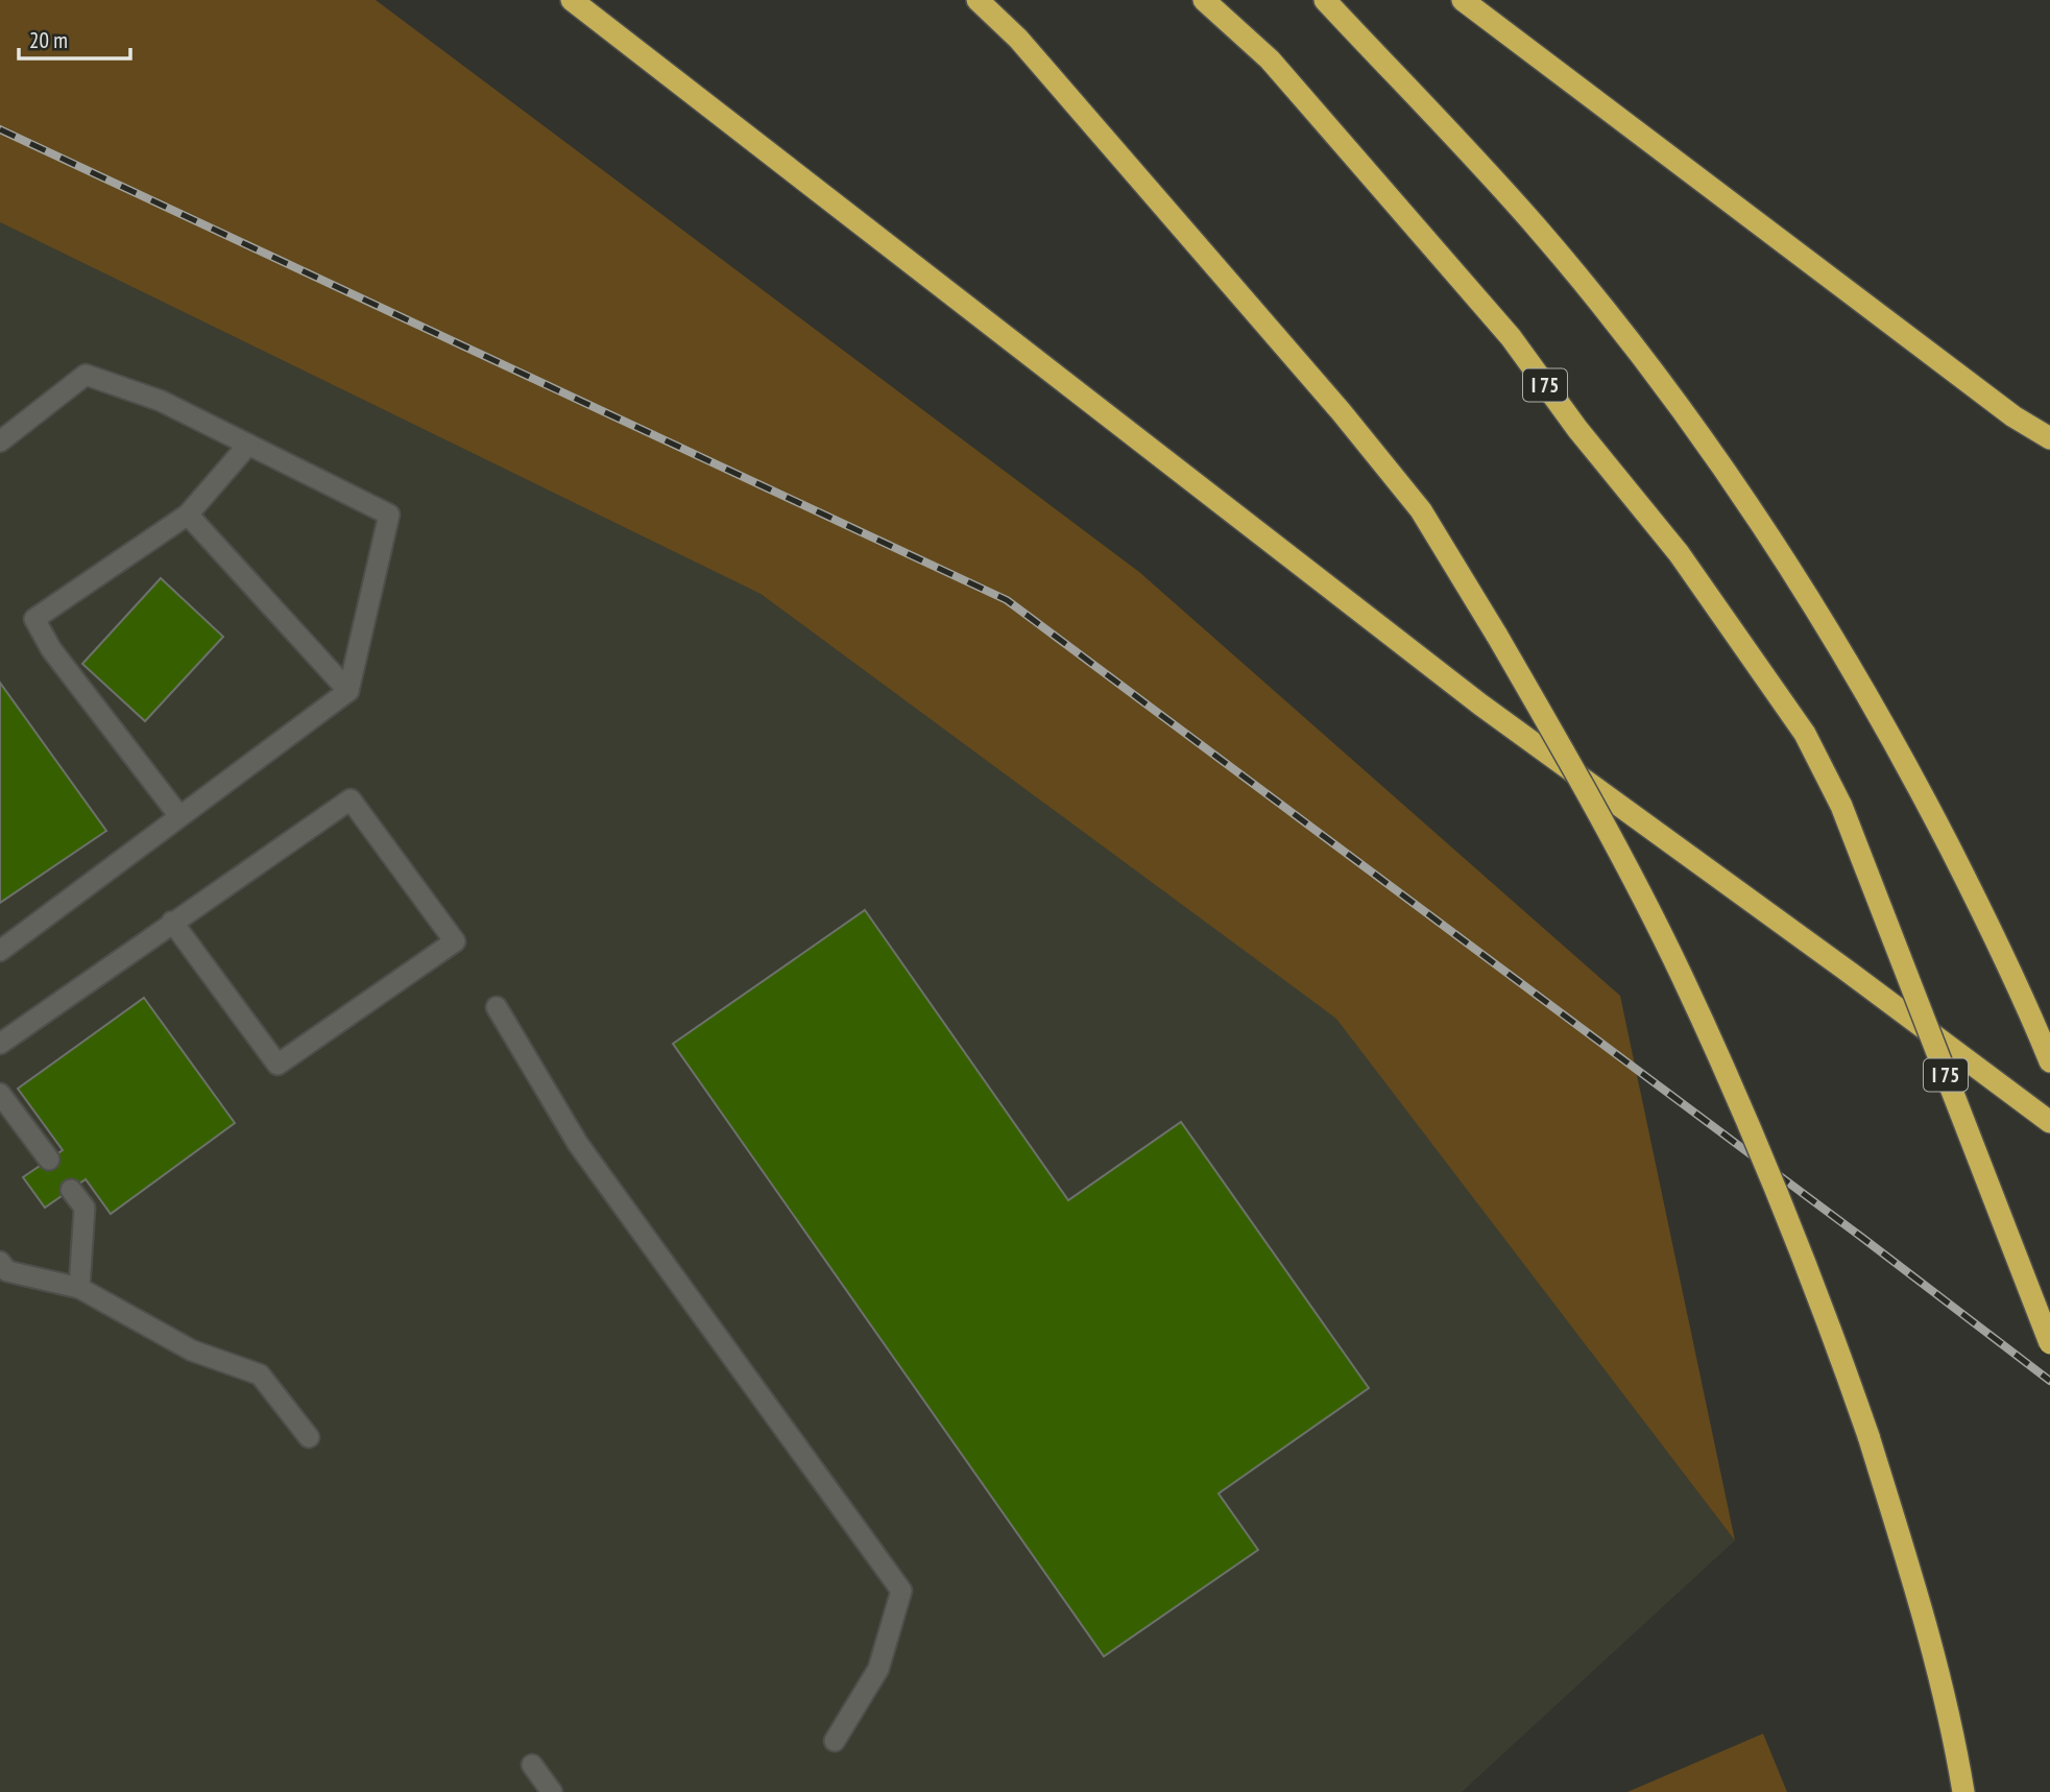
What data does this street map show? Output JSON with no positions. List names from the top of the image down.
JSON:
{
  "streets": {
    "highway": ["I 75"]
  },
  "scale_bar": "20 m"
}
